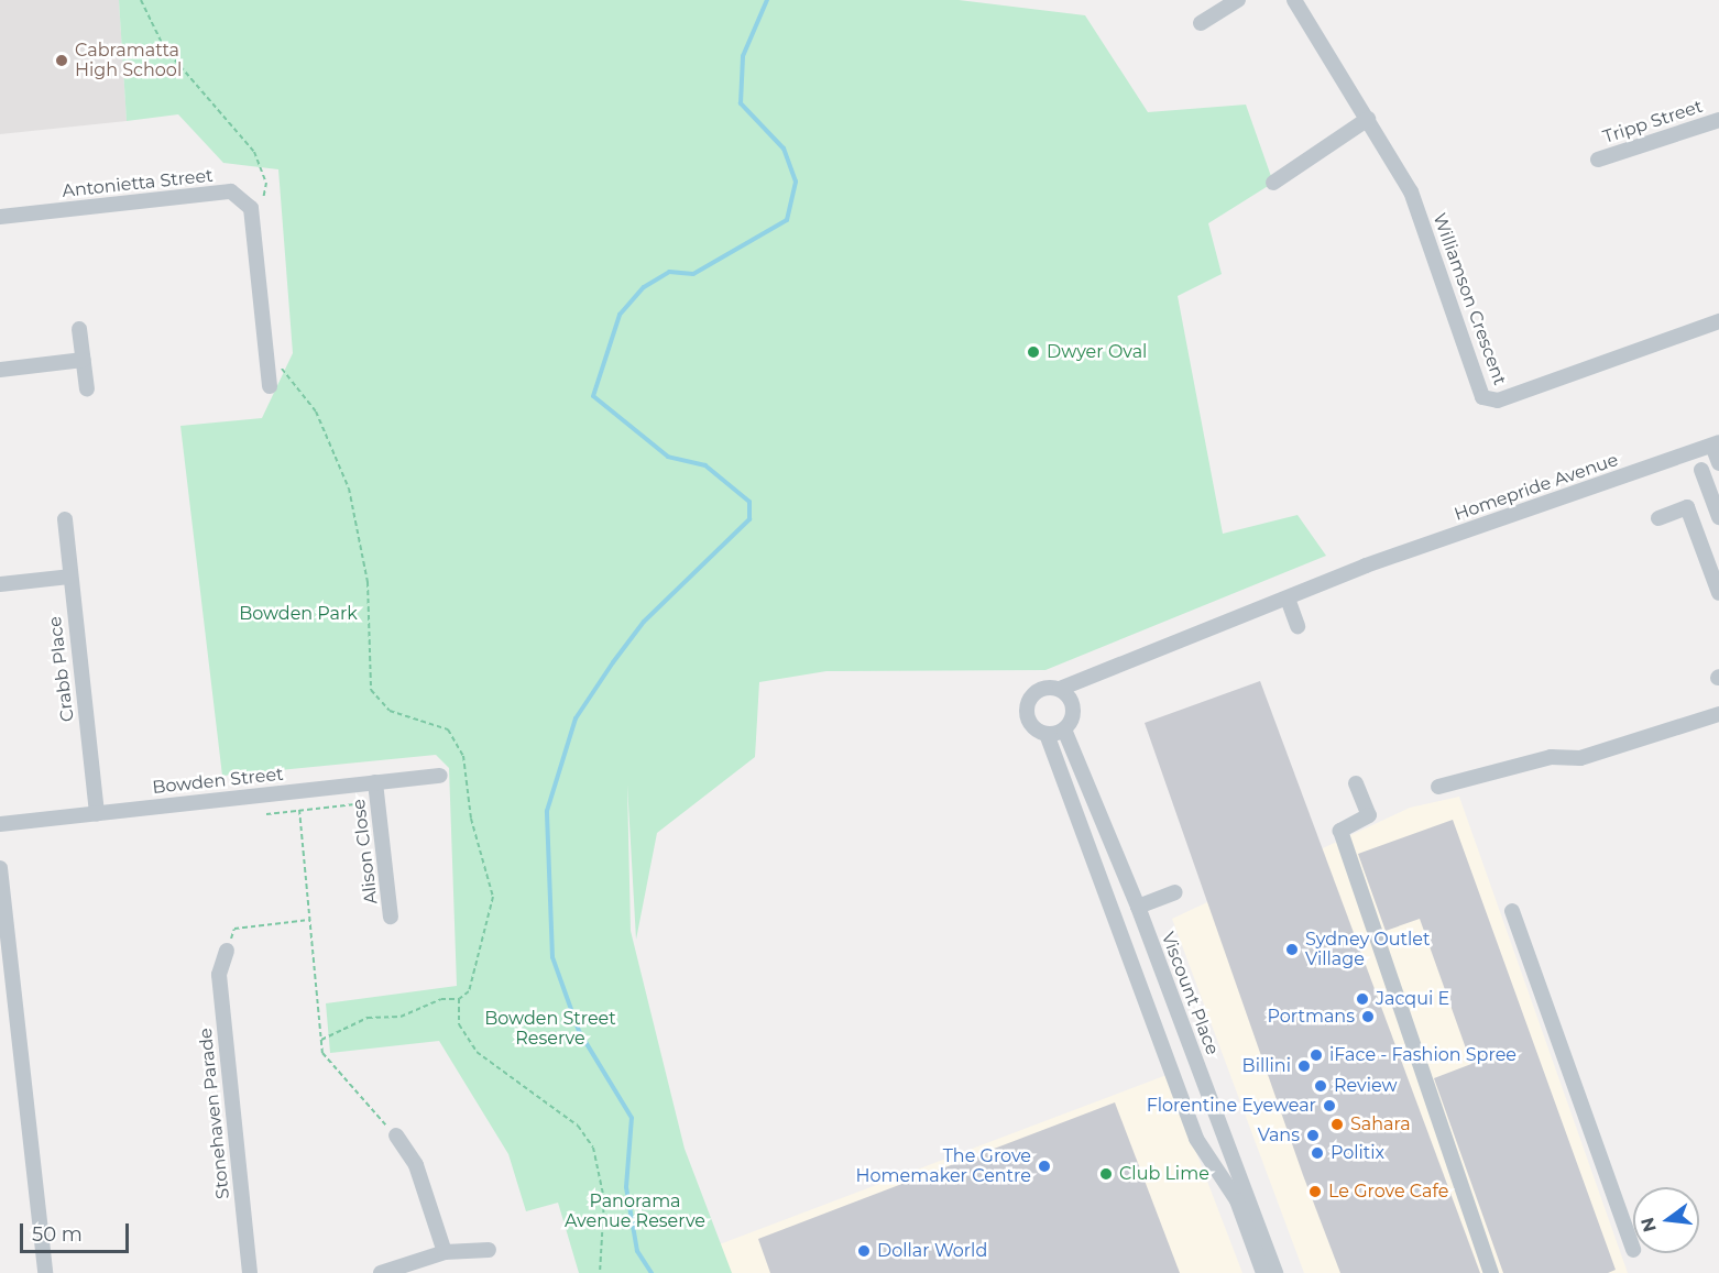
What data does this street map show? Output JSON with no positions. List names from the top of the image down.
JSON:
{
  "streets": {
    "street": [
      "Tripp Street",
      "Antonietta Street",
      "Williamson Crescent",
      "Homepride Avenue",
      "Crabb Place",
      "Bowden Street",
      "Alison Close",
      "Viscount Place",
      "Stonehaven Parade"
    ]
  },
  "crossings": [
    ["Crabb Place", "Bowden Street"],
    ["Bowden Street", "Alison Close"]
  ],
  "parks": ["Bowden Park", "Bowden Street Reserve", "Panorama Avenue Reserve"],
  "places": [
    "Cabramatta High School",
    "Dwyer Oval",
    "Sydney Outlet Village",
    "Jacqui E",
    "Portmans",
    "iFace - Fashion Spree",
    "Billini",
    "Review",
    "Florentine Eyewear",
    "Sahara",
    "Vans",
    "Politix",
    "The Grove Homemaker Centre",
    "Club Lime",
    "Le Grove Cafe",
    "Dollar World"
  ],
  "scale_bar": "50 m",
  "north": "left"
}
